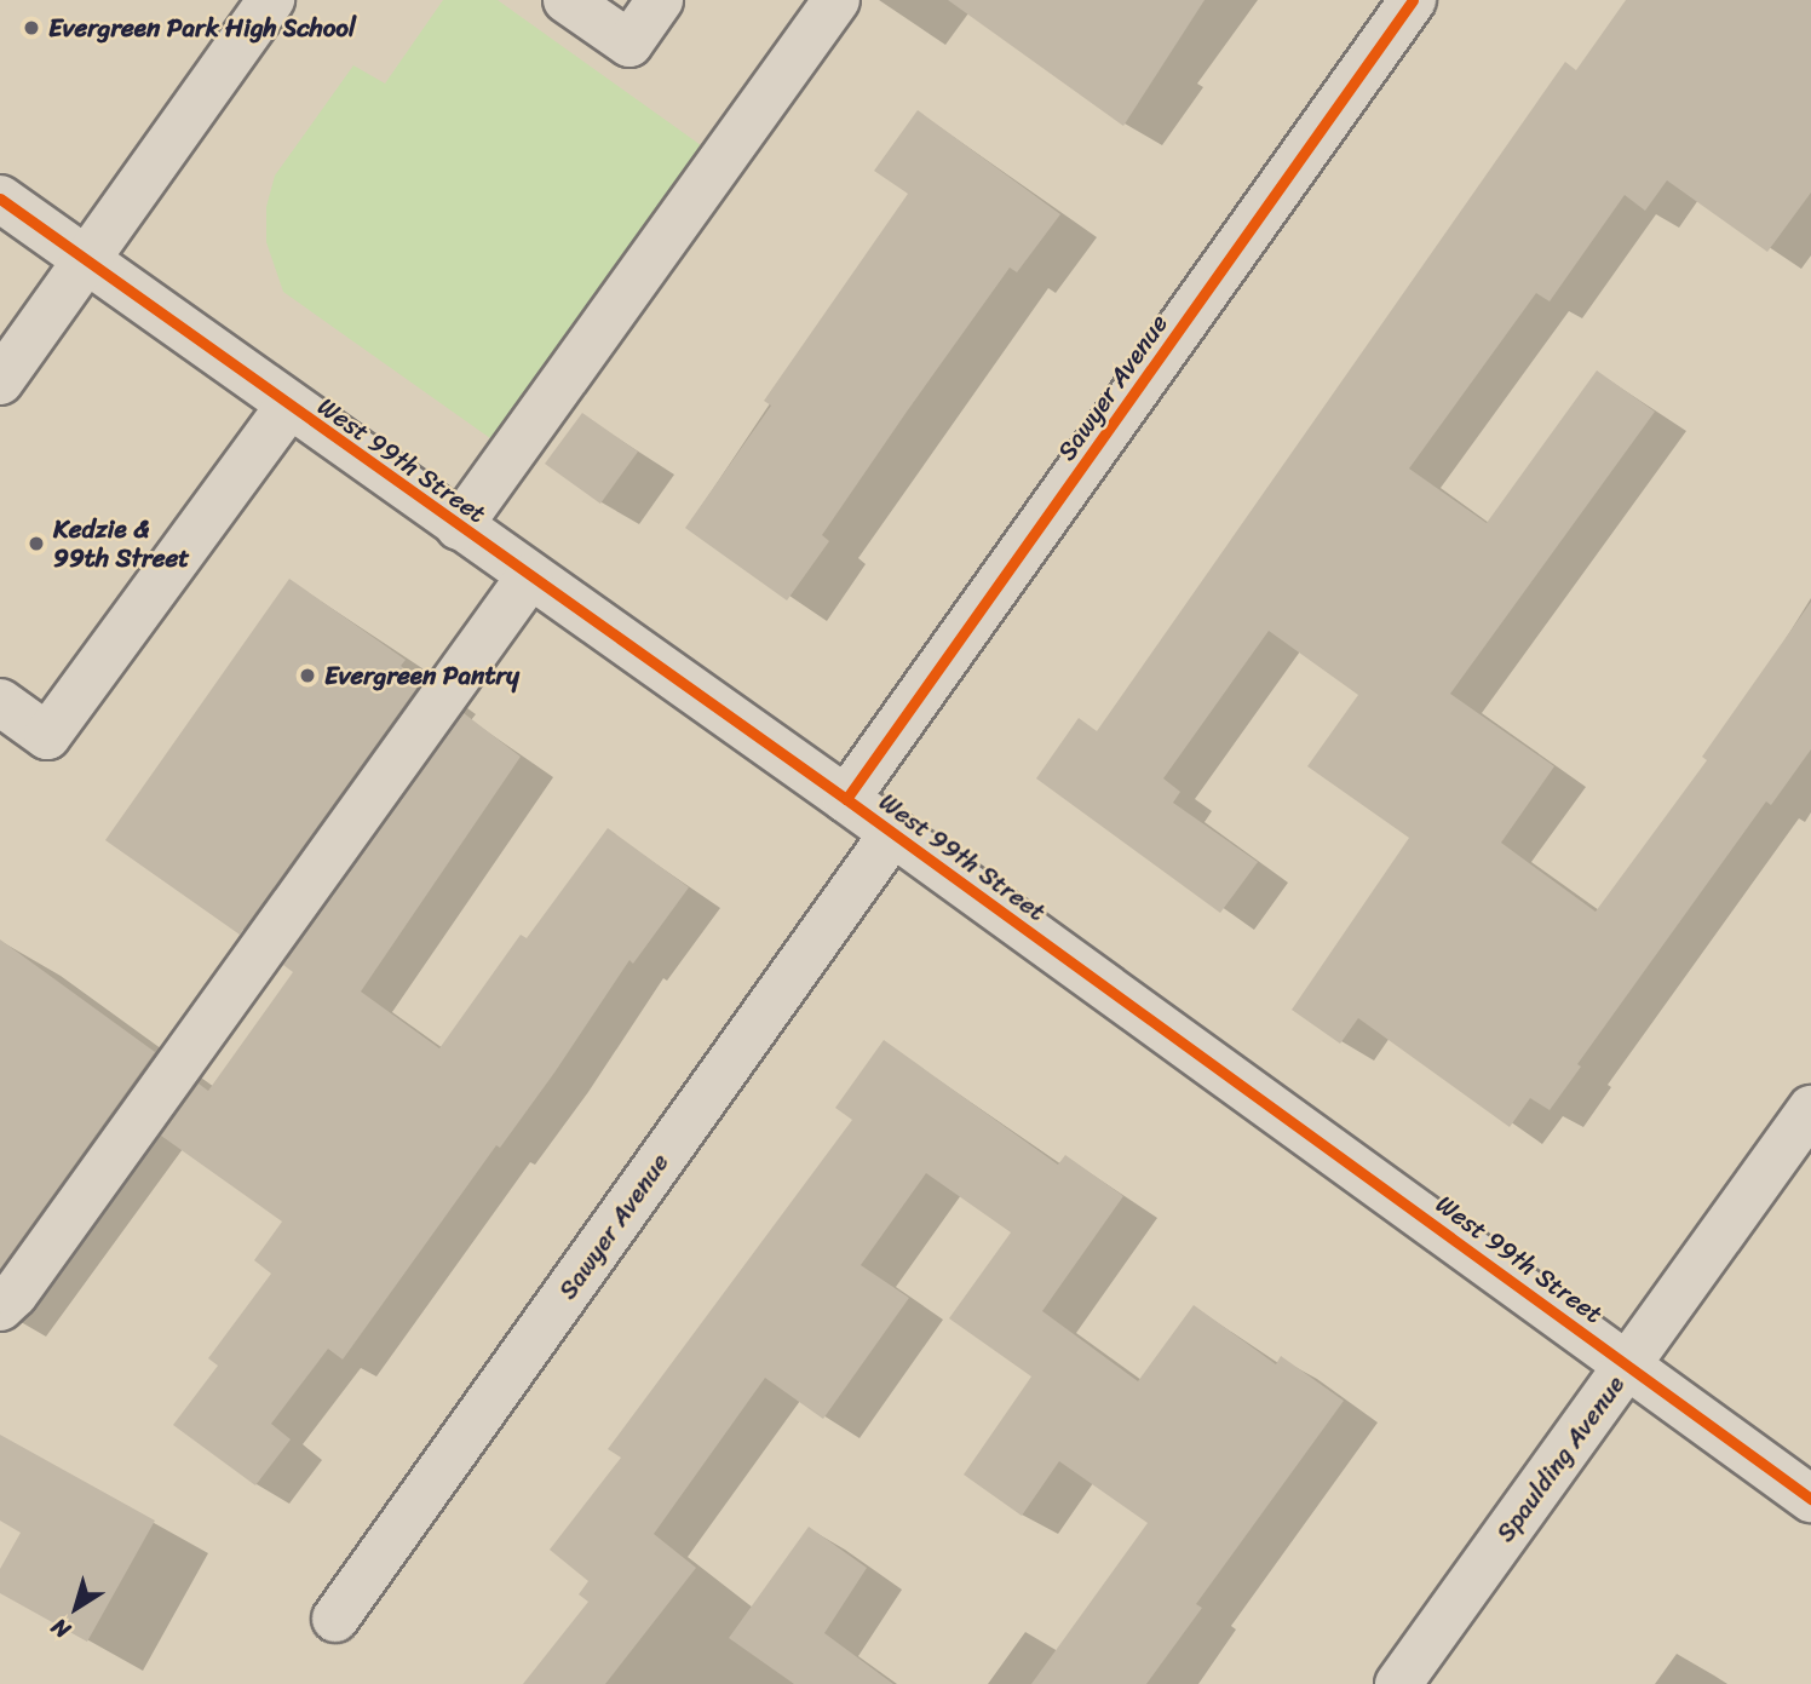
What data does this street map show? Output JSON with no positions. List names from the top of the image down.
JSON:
{
  "streets": {
    "street": ["Sawyer Avenue", "West 99th Street", "Spaulding Avenue"]
  },
  "crossings": [
    ["Sawyer Avenue", "West 99th Street"],
    ["West 99th Street", "Spaulding Avenue"]
  ],
  "places": ["Evergreen Park High School", "Kedzie & 99th Street", "Evergreen Pantry"],
  "north": "bottom left"
}
